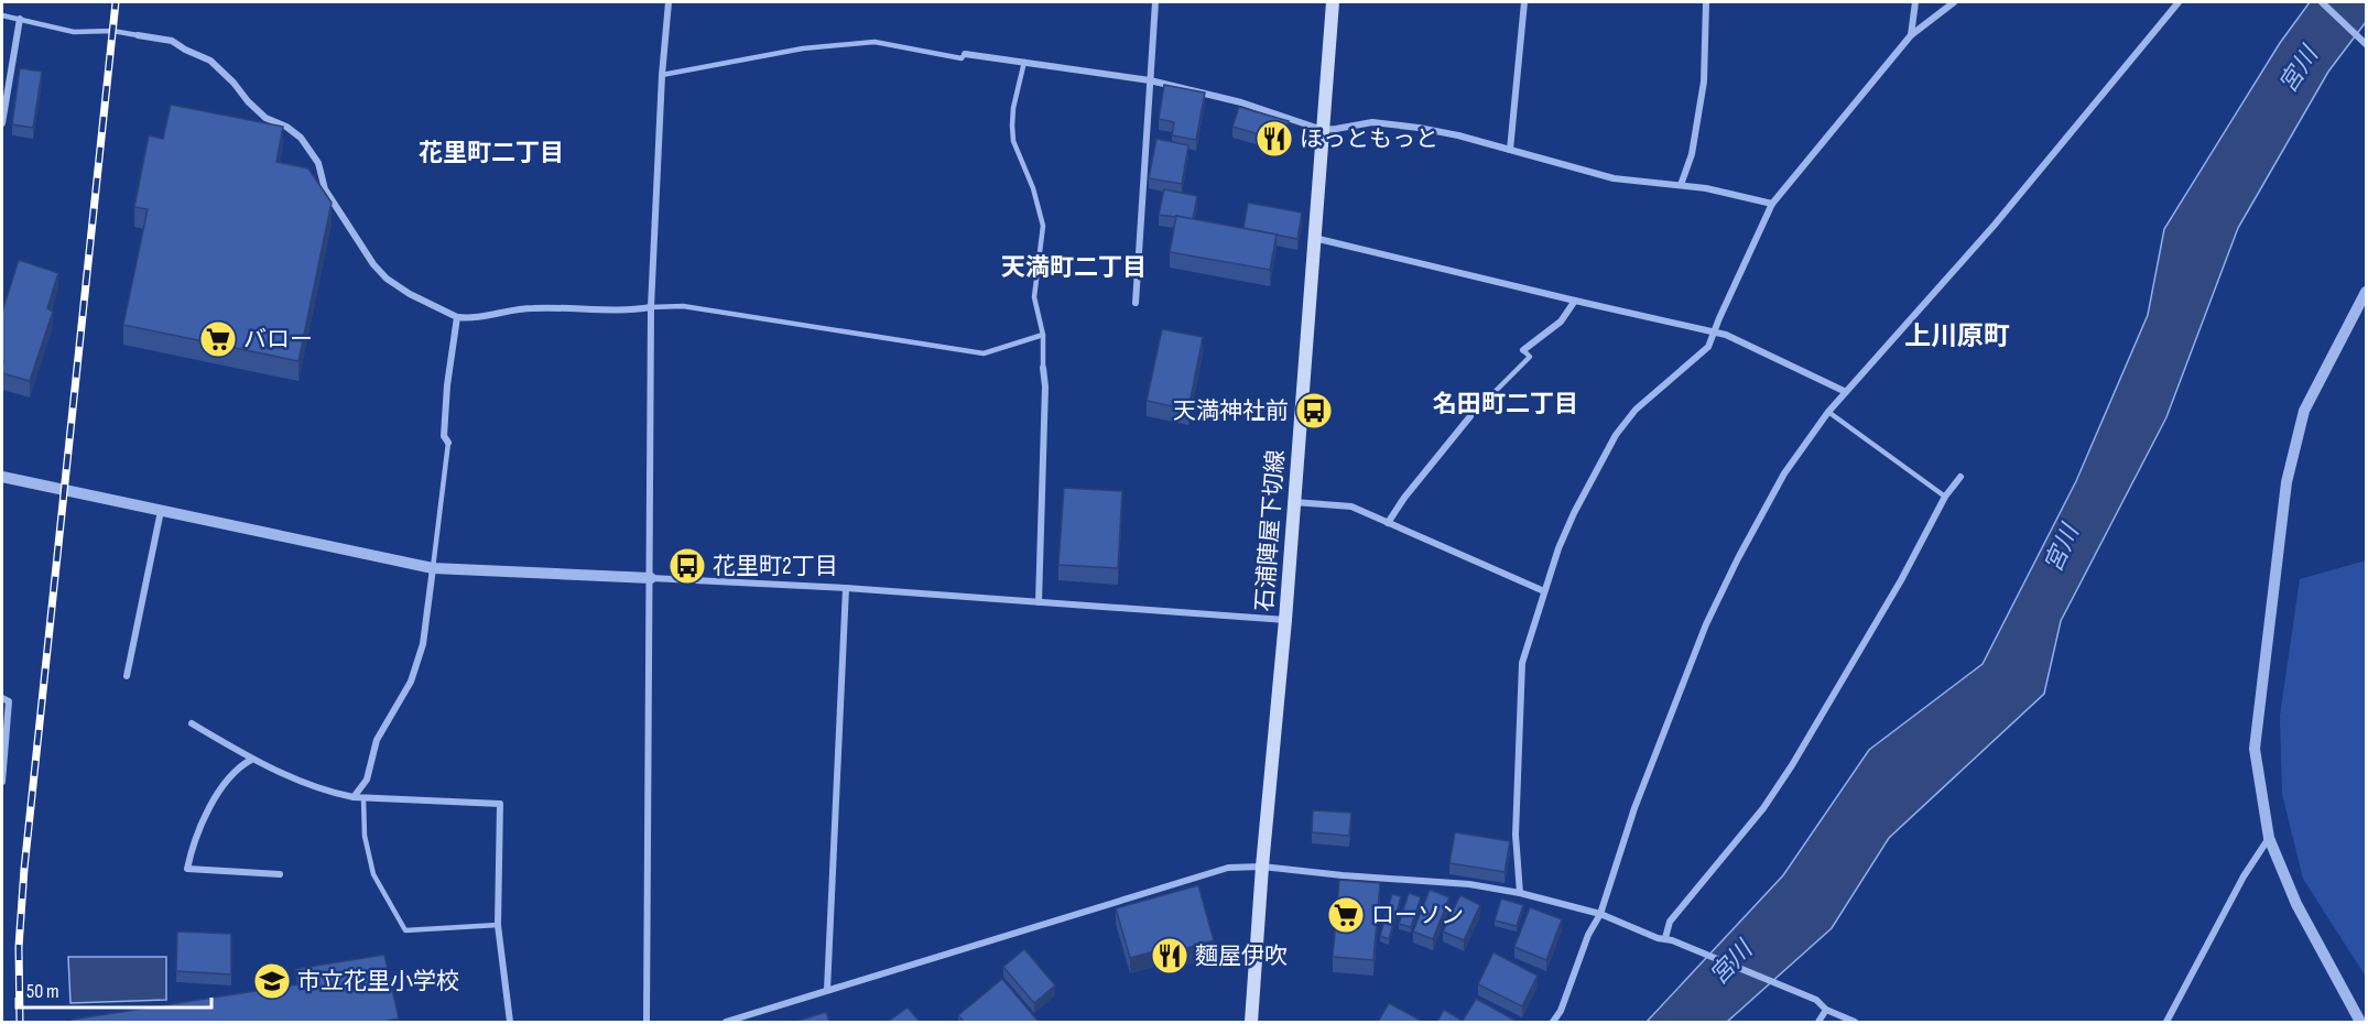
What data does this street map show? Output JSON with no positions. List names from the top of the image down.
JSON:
{
  "streets": {
    "main road": ["石浦陣屋下切線"]
  },
  "districts": [
    "花里町二丁目",
    "天満町二丁目",
    "上川原町",
    "名田町二丁目"
  ],
  "water": ["宮川"],
  "places": {
    "restaurant": ["ほっともっと", "麵屋伊吹"],
    "supermarket": ["バロー", "ローソン"],
    "bus stop": ["天満神社前", "花里町2丁目"],
    "school or university": ["市立花里小学校"]
  },
  "scale_bar": "50 m"
}
